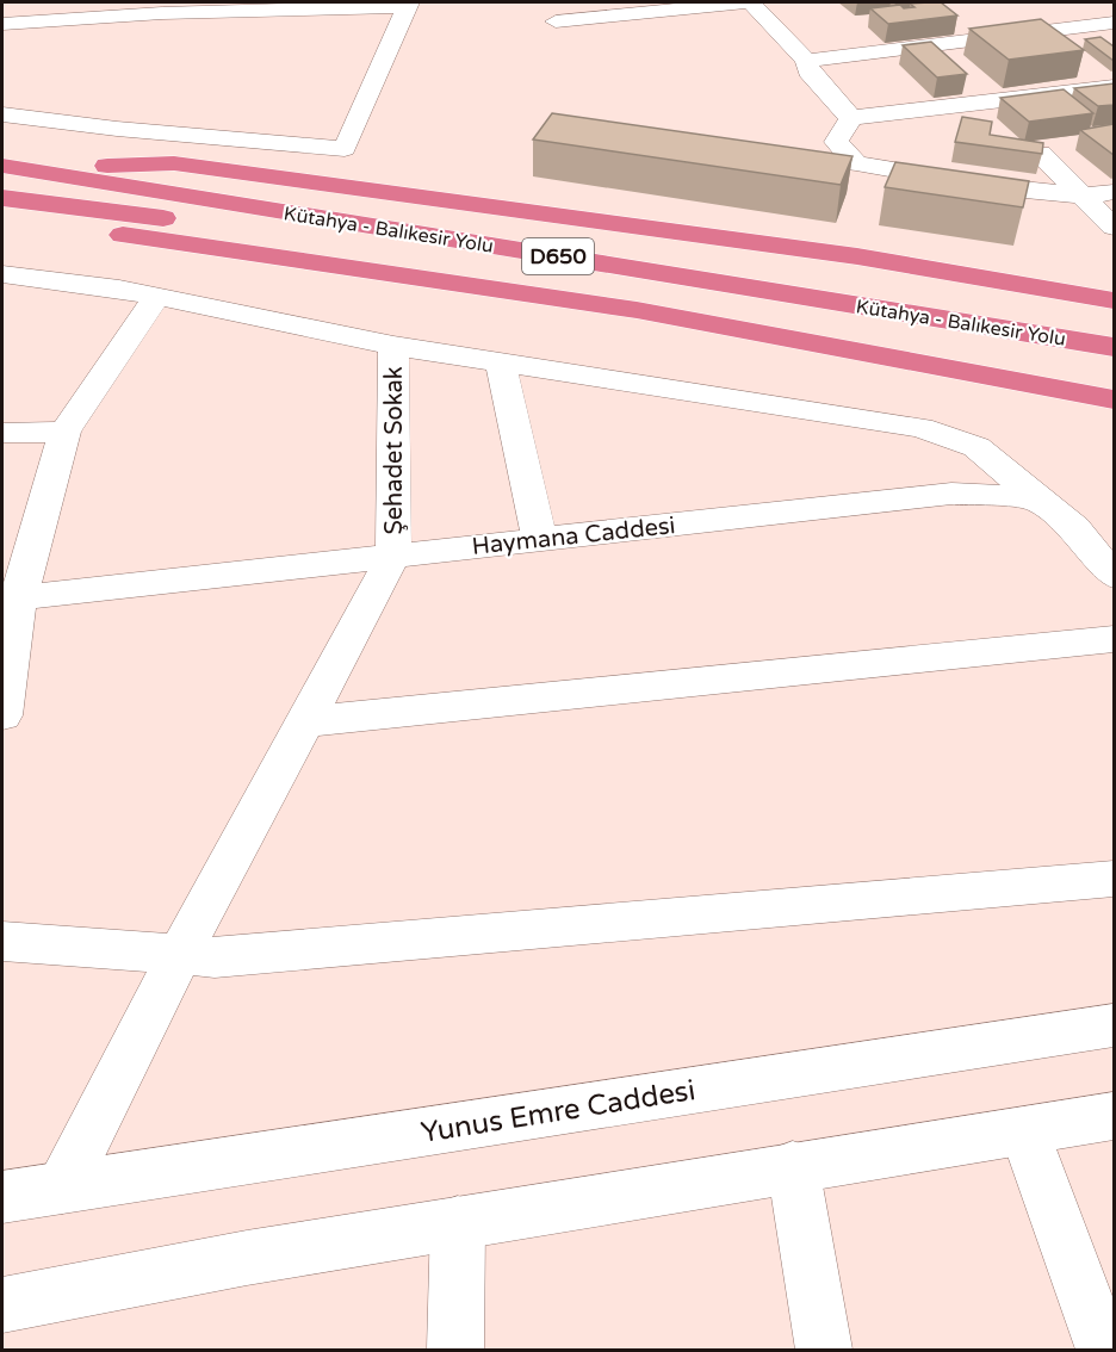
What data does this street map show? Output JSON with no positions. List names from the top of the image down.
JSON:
{
  "streets": {
    "highway": ["Kütahya - Balıkesir Yolu", "D650"],
    "street": ["Şehadet Sokak", "Haymana Caddesi", "Yunus Emre Caddesi"]
  },
  "crossings": [
    ["Şehadet Sokak", "Haymana Caddesi"]
  ]
}
